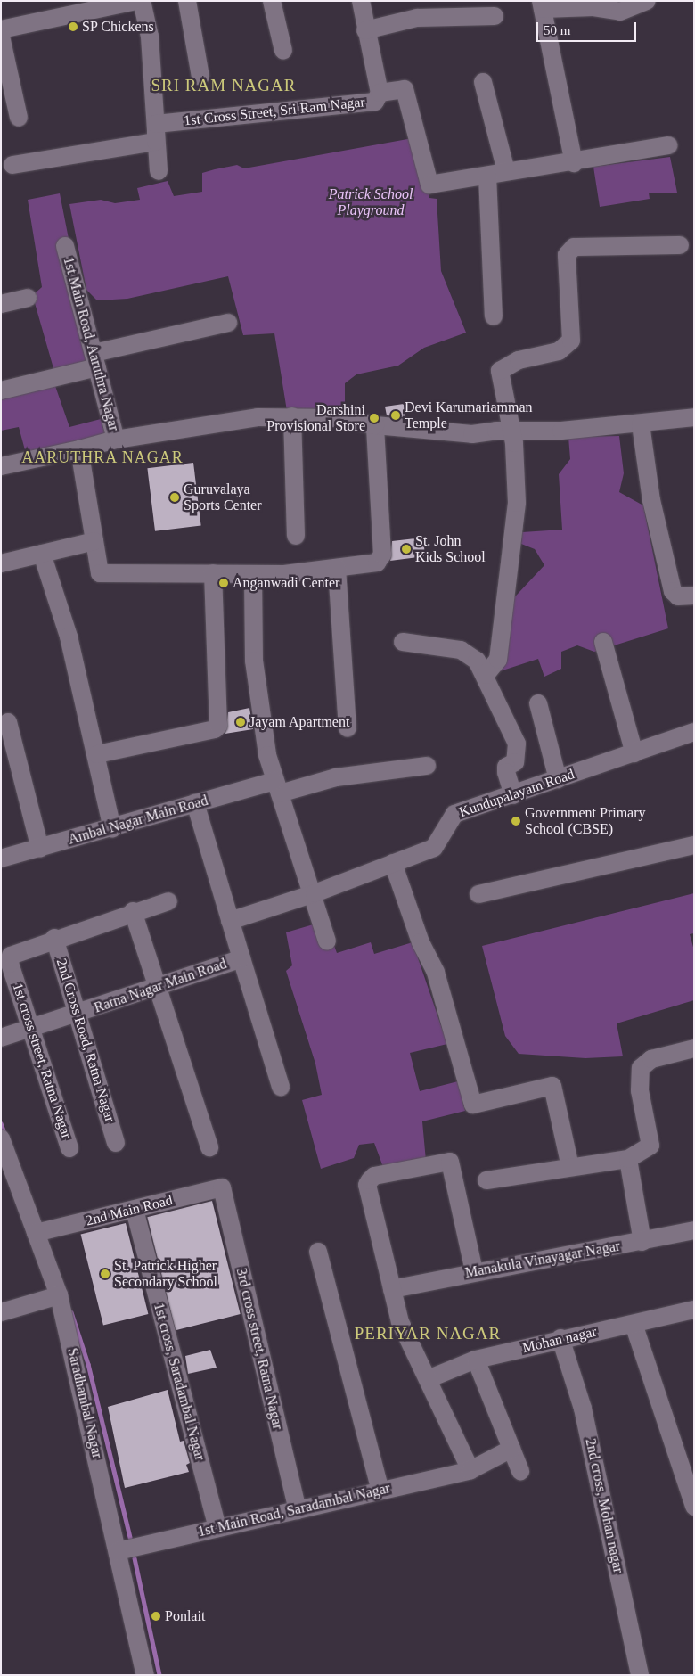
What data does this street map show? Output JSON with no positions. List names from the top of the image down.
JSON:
{
  "streets": {
    "street": [
      "1st Cross Street, Sri Ram Nagar",
      "1st Main Road, Aaruthra Nagar",
      "Kundupalayam Road",
      "Ambal Nagar Main Road",
      "Ratna Nagar Main Road",
      "2nd Cross Road, Ratna Nagar",
      "1st cross street, Ratna Nagar",
      "2nd Main Road",
      "Manakula Vinayagar Nagar",
      "Mohan nagar",
      "3rd cross street, Ratna Nagar",
      "1st cross, Saradambal Nagar",
      "Saradhambal Nagar",
      "2nd cross, Mohan nagar",
      "1st Main Road, Saradambal Nagar"
    ]
  },
  "crossings": [
    ["Kundupalayam Road", "Ratna Nagar Main Road"],
    ["Ambal Nagar Main Road", "Ratna Nagar Main Road"],
    ["Ratna Nagar Main Road", "2nd Cross Road, Ratna Nagar"],
    ["Ratna Nagar Main Road", "1st cross street, Ratna Nagar"],
    ["2nd Cross Road, Ratna Nagar", "1st cross street, Ratna Nagar"],
    ["2nd Main Road", "3rd cross street, Ratna Nagar"],
    ["2nd Main Road", "1st cross, Saradambal Nagar"],
    ["2nd Main Road", "Saradhambal Nagar"],
    ["Mohan nagar", "2nd cross, Mohan nagar"],
    ["3rd cross street, Ratna Nagar", "1st Main Road, Saradambal Nagar"],
    ["1st cross, Saradambal Nagar", "1st Main Road, Saradambal Nagar"],
    ["Saradhambal Nagar", "1st Main Road, Saradambal Nagar"]
  ],
  "districts": ["SRI RAM NAGAR", "AARUTHRA NAGAR", "PERIYAR NAGAR"],
  "parks": ["Patrick School Playground"],
  "places": [
    "SP Chickens",
    "Devi Karumariamman Temple",
    "Darshini Provisional Store",
    "Guruvalaya Sports Center",
    "St. John Kids School",
    "Anganwadi Center",
    "Jayam Apartment",
    "Government Primary School (CBSE)",
    "St. Patrick Higher Secondary School",
    "Ponlait"
  ],
  "scale_bar": "50 m"
}
